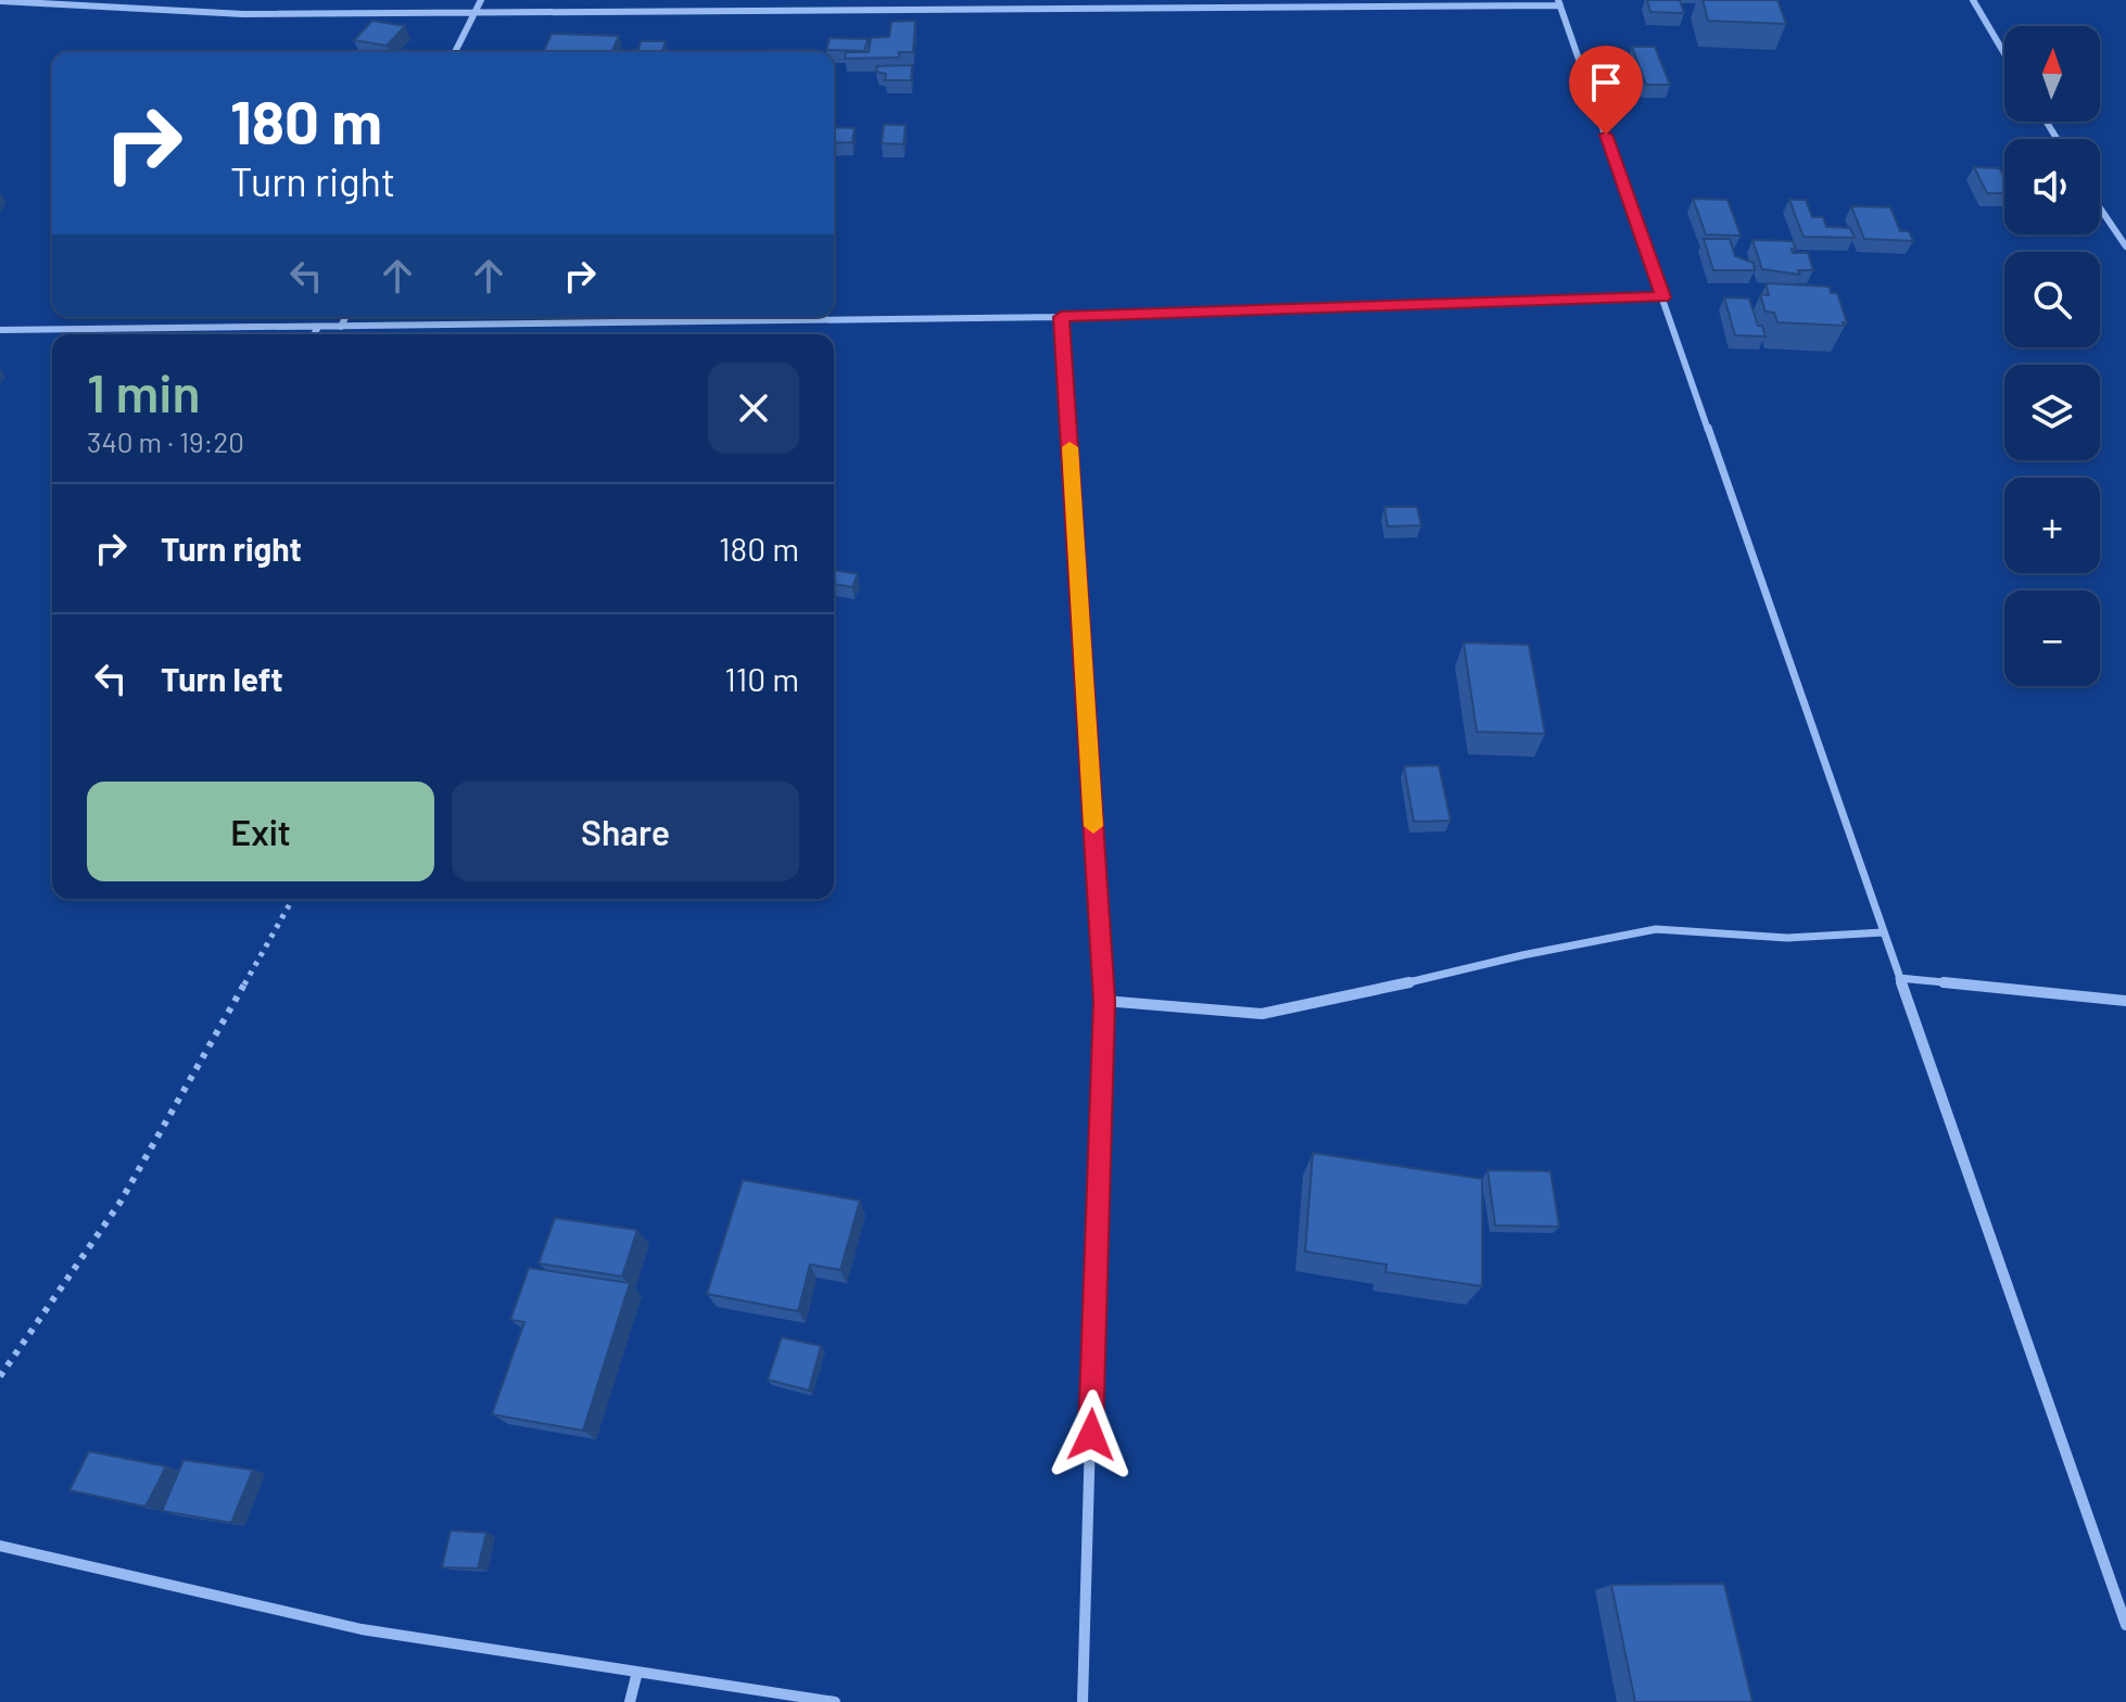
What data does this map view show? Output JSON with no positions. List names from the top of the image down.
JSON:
{
  "north": "top",
  "page": {
    "map_buttons": ["+", "−"],
    "turn": ["180 m", "Turn right"],
    "heading": ["1 min", "340 m · 19:20"],
    "list": [
      {
        "name": "Turn right",
        "value": "180 m"
      },
      {
        "name": "Turn left",
        "value": "110 m"
      }
    ],
    "buttons": ["Exit", "Share"]
  }
}
